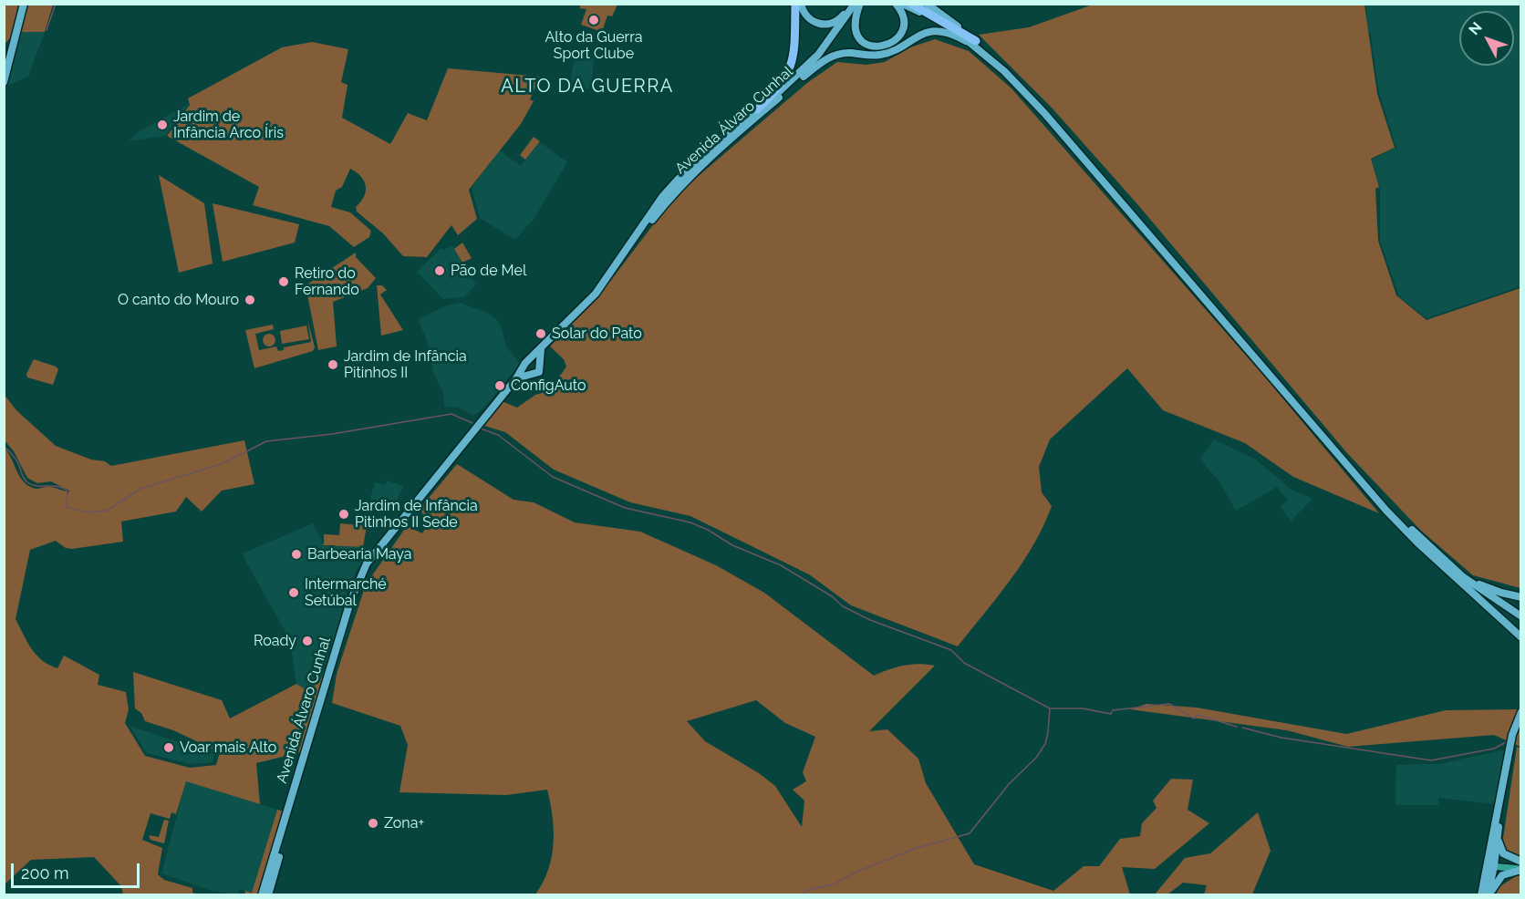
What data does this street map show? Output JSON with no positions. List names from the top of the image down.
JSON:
{
  "streets": {
    "main road": ["Avenida Álvaro Cunhal"]
  },
  "districts": ["ALTO DA GUERRA"],
  "places": [
    "Alto da Guerra Sport Clube",
    "Jardim de Infância Arco Íris",
    "Pão de Mel",
    "Retiro do Fernando",
    "O canto do Mouro",
    "Solar do Pato",
    "Jardim de Infância Pitinhos II",
    "ConfigAuto",
    "Jardim de Infância Pitinhos II Sede",
    "Barbearia Maya",
    "Intermarché Setúbal",
    "Roady",
    "Voar mais Alto",
    "Zona+"
  ],
  "scale_bar": "200 m",
  "north": "top left"
}
